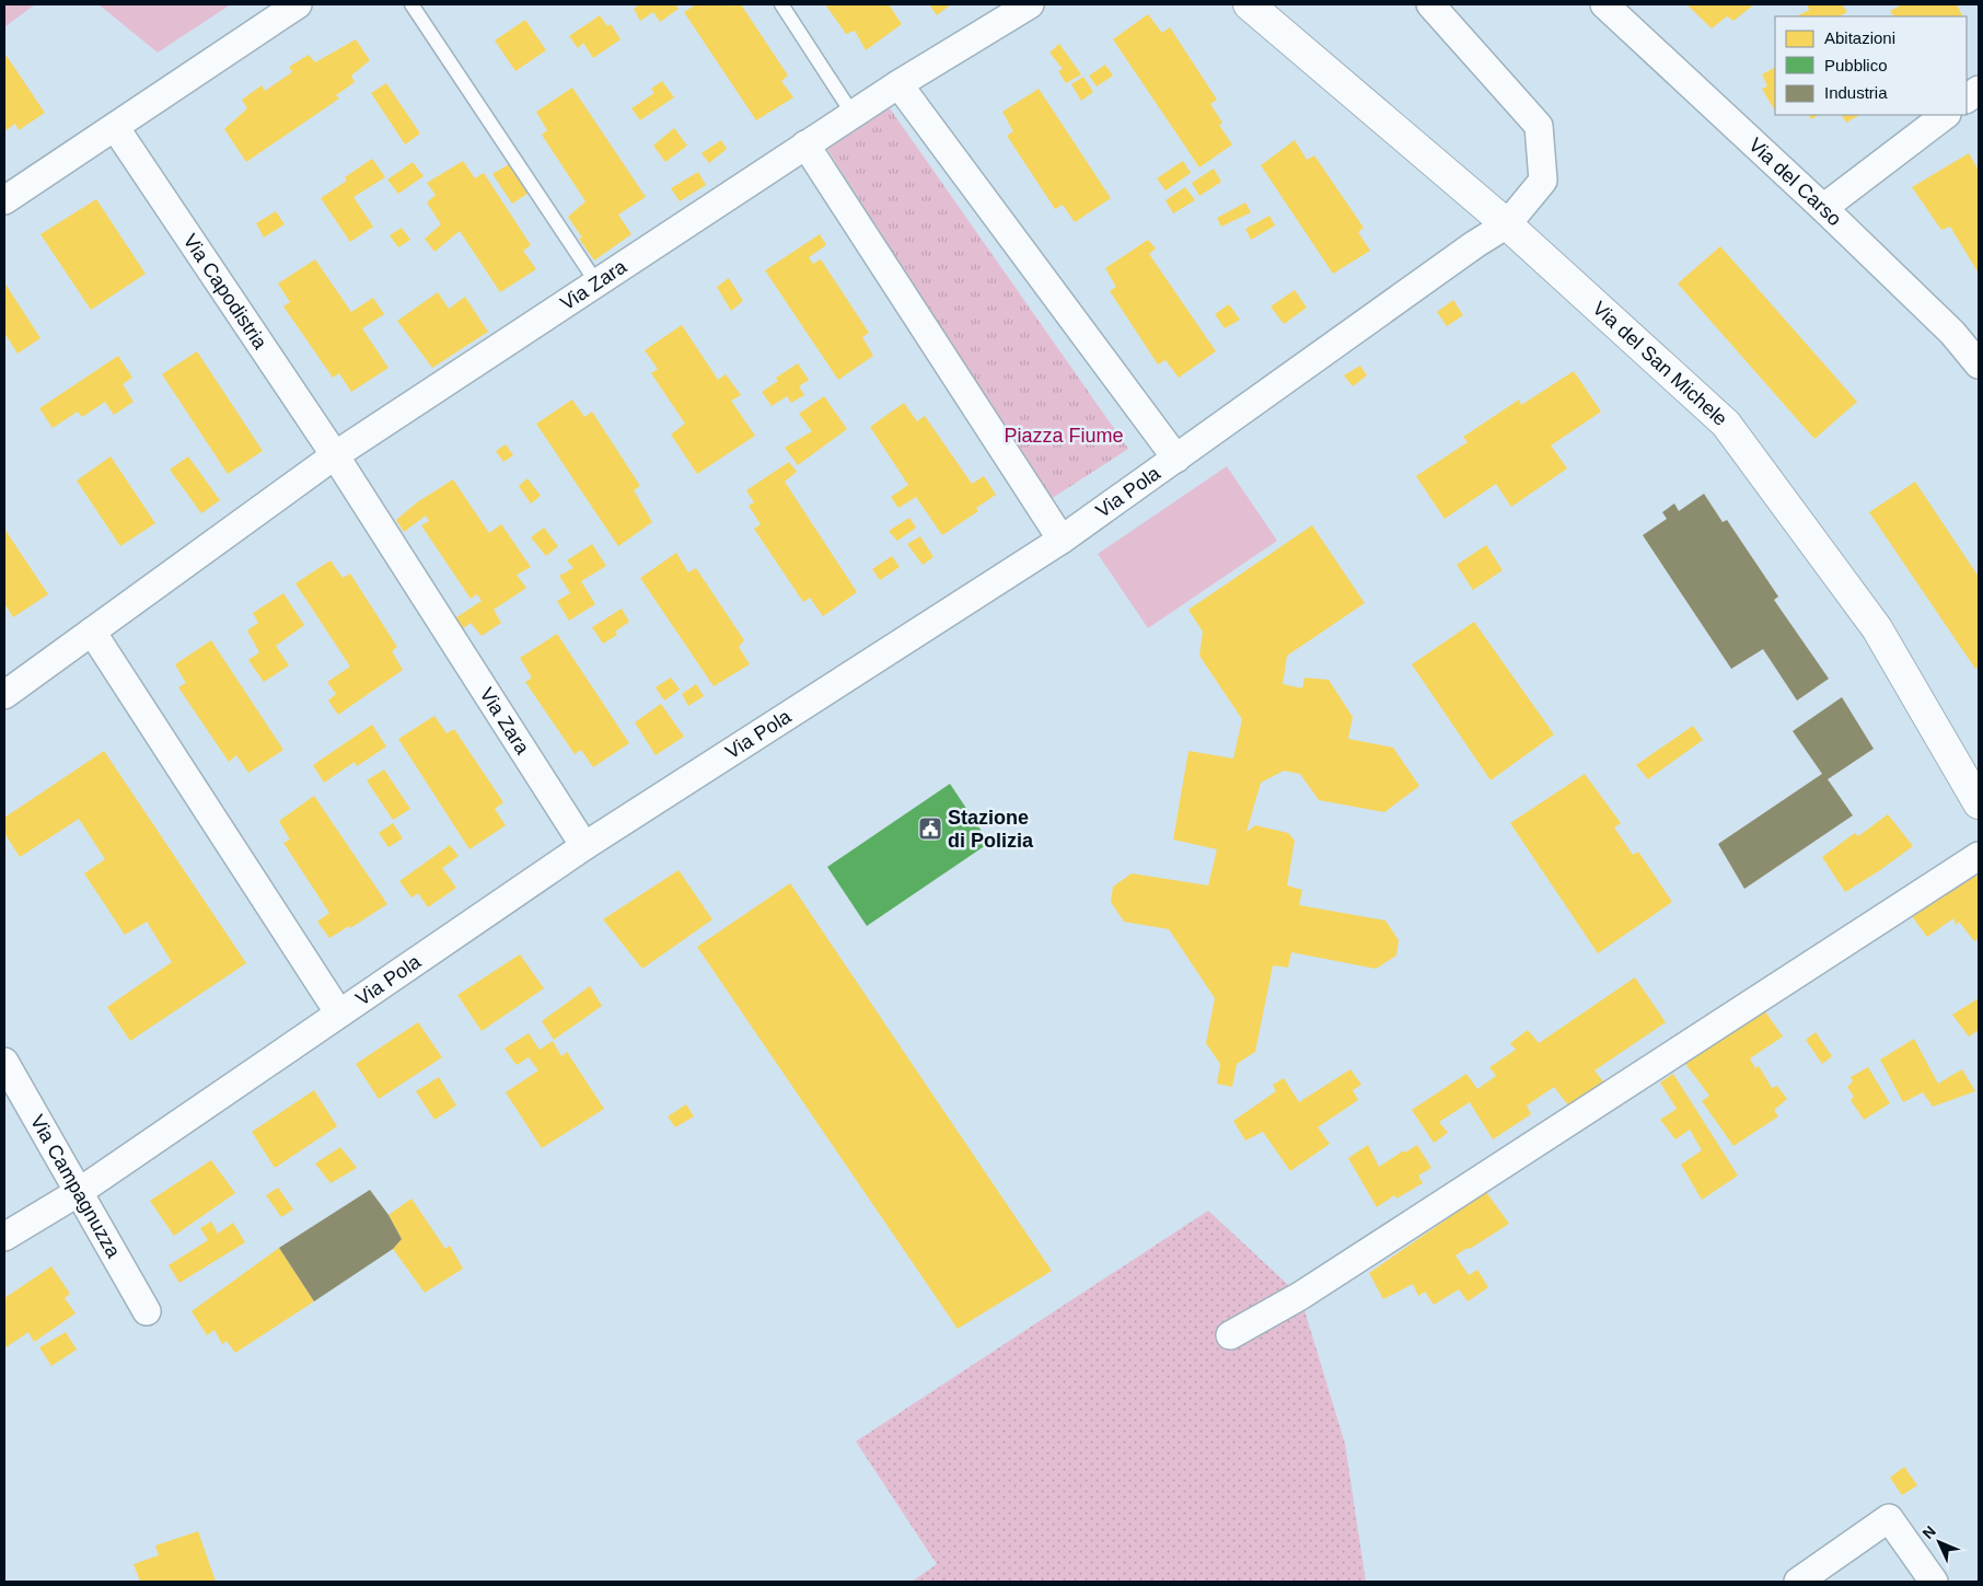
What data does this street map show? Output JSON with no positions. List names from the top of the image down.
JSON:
{
  "streets": {
    "main road": ["Via del San Michele"],
    "street": [
      "Via del Carso",
      "Via Zara",
      "Via Capodistria",
      "Via Pola",
      "Via Campagnuzza"
    ]
  },
  "crossings": [
    ["Via Zara", "Via Capodistria"],
    ["Via Zara", "Via Pola"],
    ["Via del San Michele", "Via Pola"],
    ["Via Pola", "Via Campagnuzza"]
  ],
  "parks": ["Piazza Fiume"],
  "places": {
    "public building": ["Stazione di Polizia"]
  },
  "legend": ["Abitazioni", "Pubblico", "Industria"],
  "north": "top left"
}
